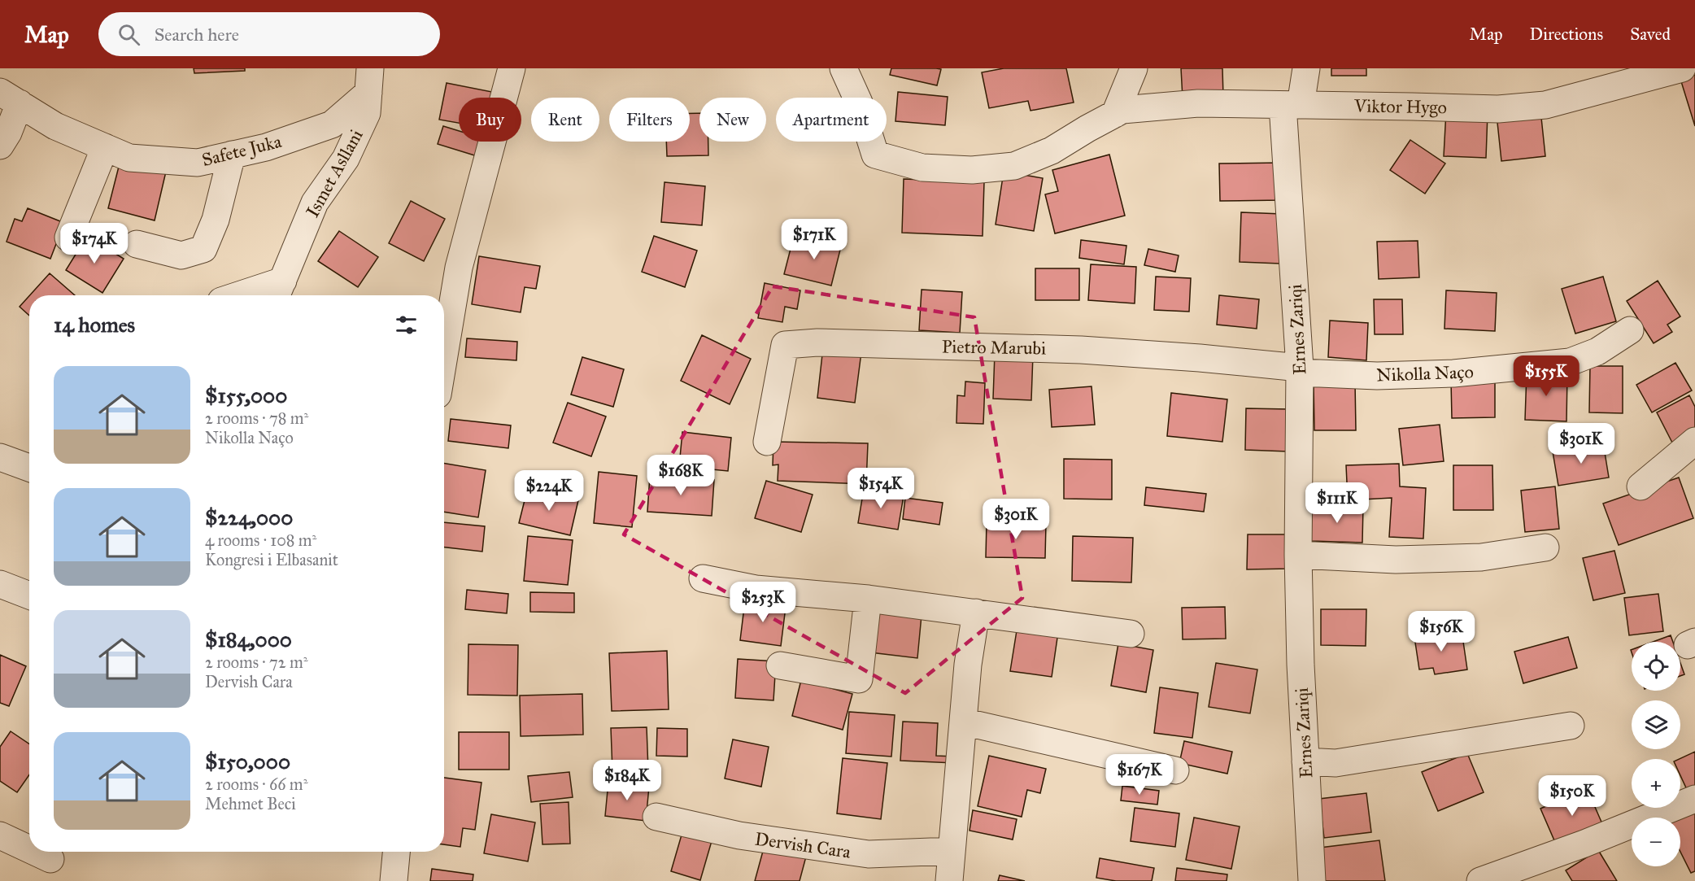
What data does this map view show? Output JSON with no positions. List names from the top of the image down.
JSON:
{
  "streets": {
    "street": [
      "Viktor Hygo",
      "Safete Juka",
      "Ismet Asllani",
      "Ernes Zariqi",
      "Pietro Marubi",
      "Nikolla Naço",
      "Dervish Cara"
    ]
  },
  "crossings": [
    ["Viktor Hygo", "Ernes Zariqi"],
    ["Safete Juka", "Ismet Asllani"],
    ["Ernes Zariqi", "Pietro Marubi"],
    ["Ernes Zariqi", "Nikolla Naço"],
    ["Pietro Marubi", "Nikolla Naço"]
  ],
  "page": {
    "header": "Map",
    "search": "Search here",
    "nav": ["Map", "Directions", "Saved"],
    "chip": [
      "Buy",
      "Rent",
      "Filters",
      "New",
      "Apartment"
    ],
    "price": [
      "$171K",
      "$174K",
      "$155K",
      "$301K",
      "$168K",
      "$154K",
      "$224K",
      "$111K",
      "$301K",
      "$253K",
      "$156K",
      "$167K",
      "$184K",
      "$150K"
    ],
    "heading": "14 homes",
    "list": [
      {
        "name": "$155,000",
        "note": "2 rooms · 78 m² · Nikolla Naço"
      },
      {
        "name": "$224,000",
        "note": "4 rooms · 108 m² · Kongresi i Elbasanit"
      },
      {
        "name": "$184,000",
        "note": "2 rooms · 72 m² · Dervish Cara"
      },
      {
        "name": "$150,000",
        "note": "2 rooms · 66 m² · Mehmet Beci"
      }
    ],
    "map_buttons": ["+", "−"]
  }
}
